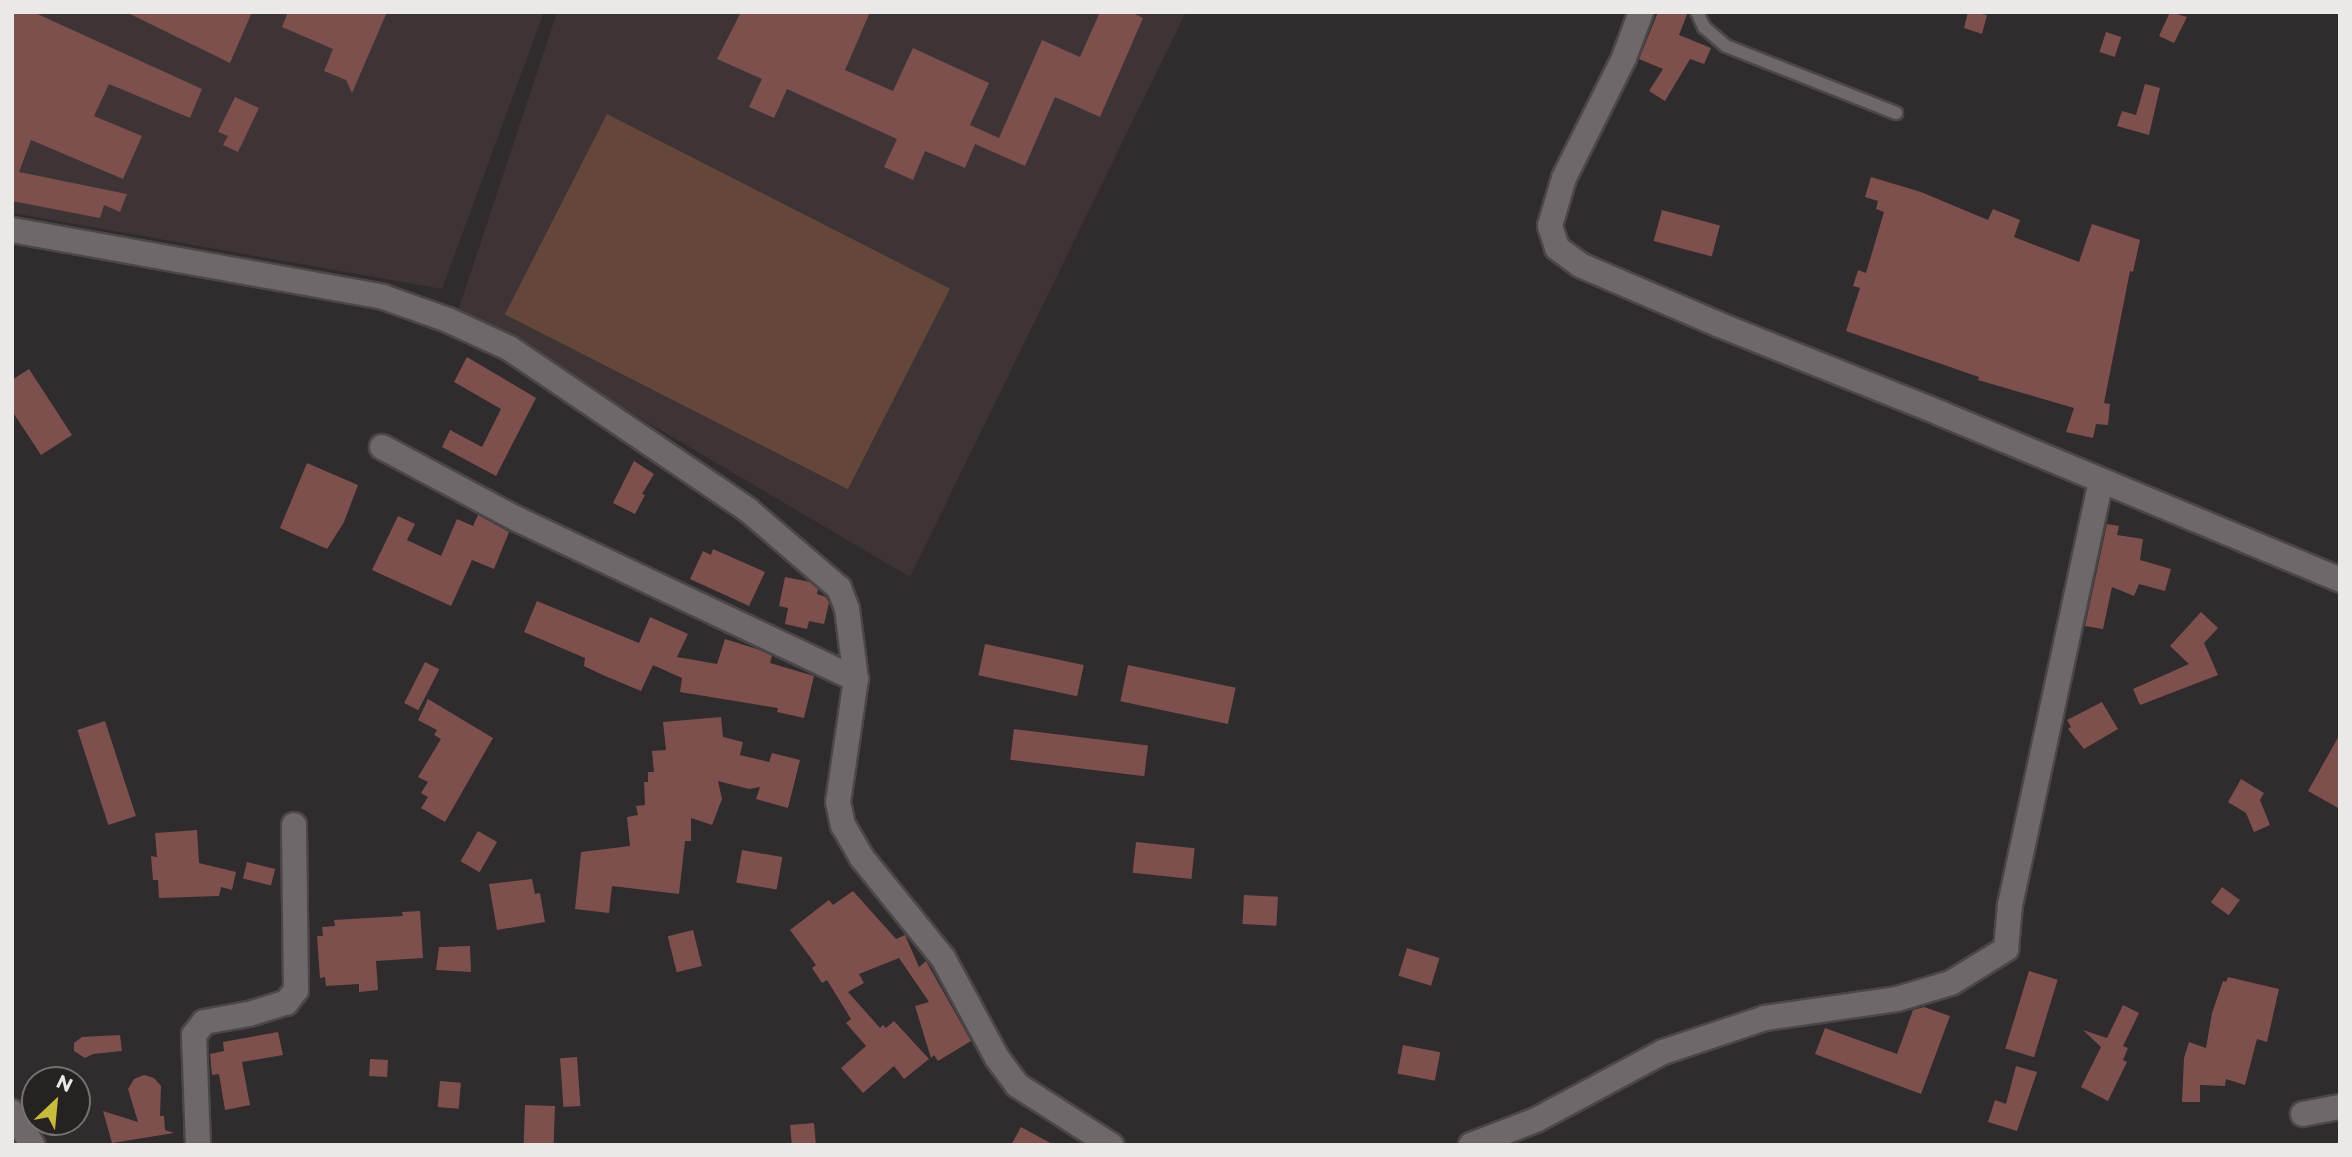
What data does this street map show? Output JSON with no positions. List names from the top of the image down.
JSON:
{
  "north": "top right"
}
